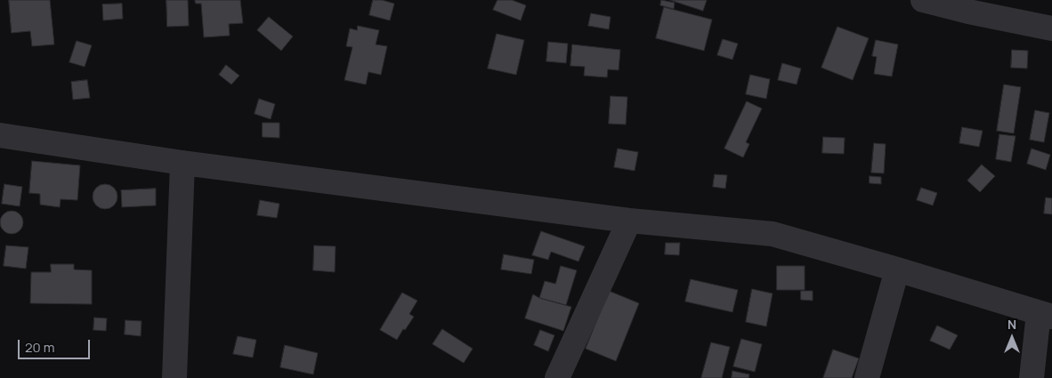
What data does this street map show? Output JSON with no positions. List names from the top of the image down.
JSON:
{
  "scale_bar": "20 m",
  "north": "top"
}
